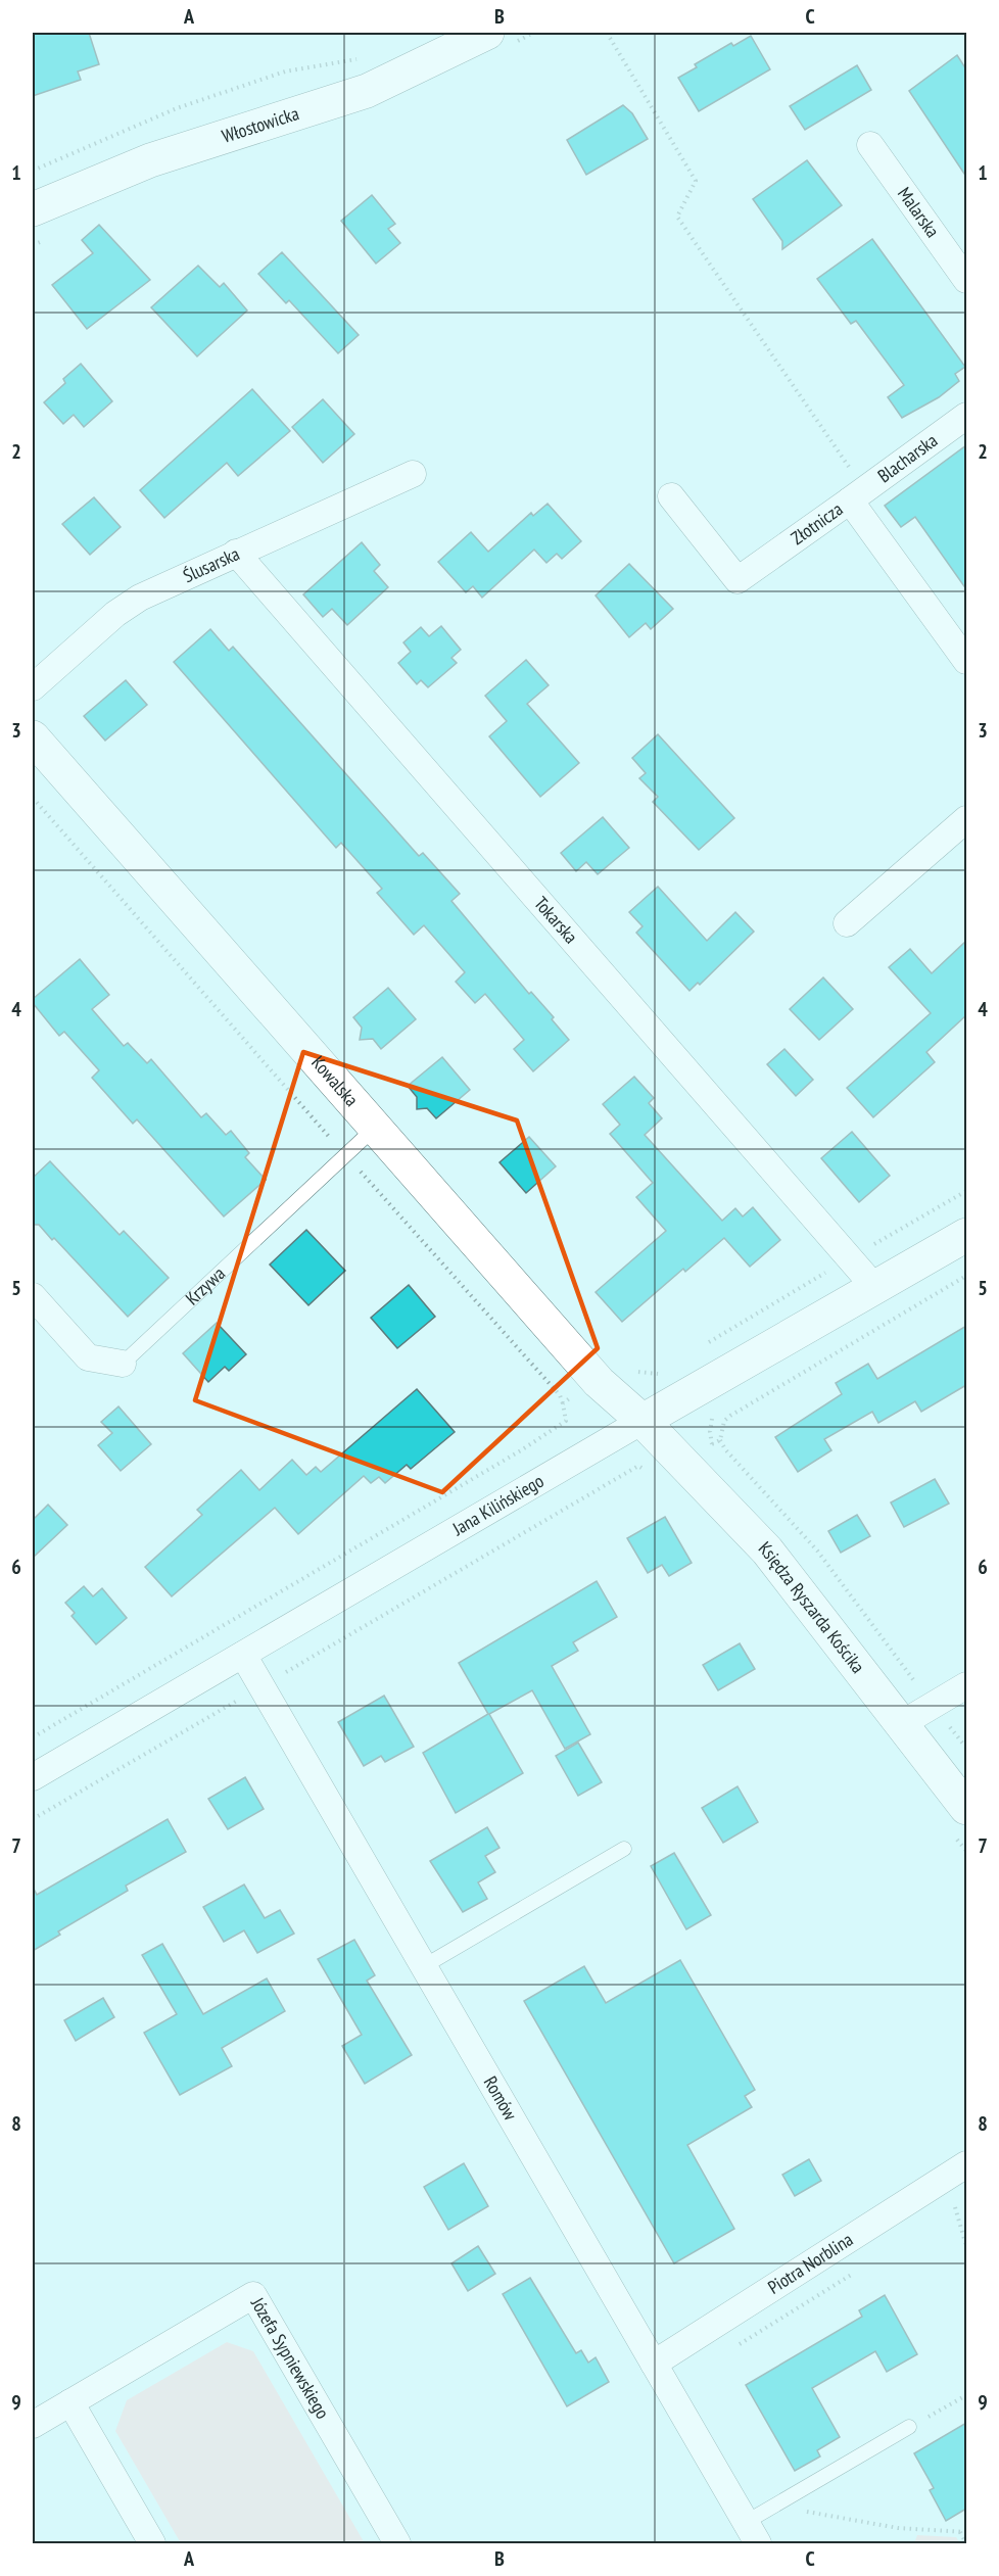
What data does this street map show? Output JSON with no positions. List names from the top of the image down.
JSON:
{
  "streets": {
    "street": [
      "Włostowicka",
      "Malarska",
      "Blacharska",
      "Złotnicza",
      "Ślusarska",
      "Tokarska",
      "Kowalska",
      "Krzywa",
      "Jana Kilińskiego",
      "Księdza Ryszarda Kościka",
      "Romów",
      "Piotra Norblina",
      "Józefa Sypniewskiego"
    ]
  },
  "crossings": [
    ["Blacharska", "Złotnicza"],
    ["Ślusarska", "Tokarska"],
    ["Tokarska", "Jana Kilińskiego"],
    ["Kowalska", "Krzywa"],
    ["Kowalska", "Jana Kilińskiego"],
    ["Kowalska", "Księdza Ryszarda Kościka"],
    ["Jana Kilińskiego", "Księdza Ryszarda Kościka"],
    ["Jana Kilińskiego", "Romów"],
    ["Romów", "Piotra Norblina"]
  ],
  "grid": {
    "columns": ["A", "B", "C"],
    "rows": [
      "1",
      "2",
      "3",
      "4",
      "5",
      "6",
      "7",
      "8",
      "9"
    ]
  }
}
